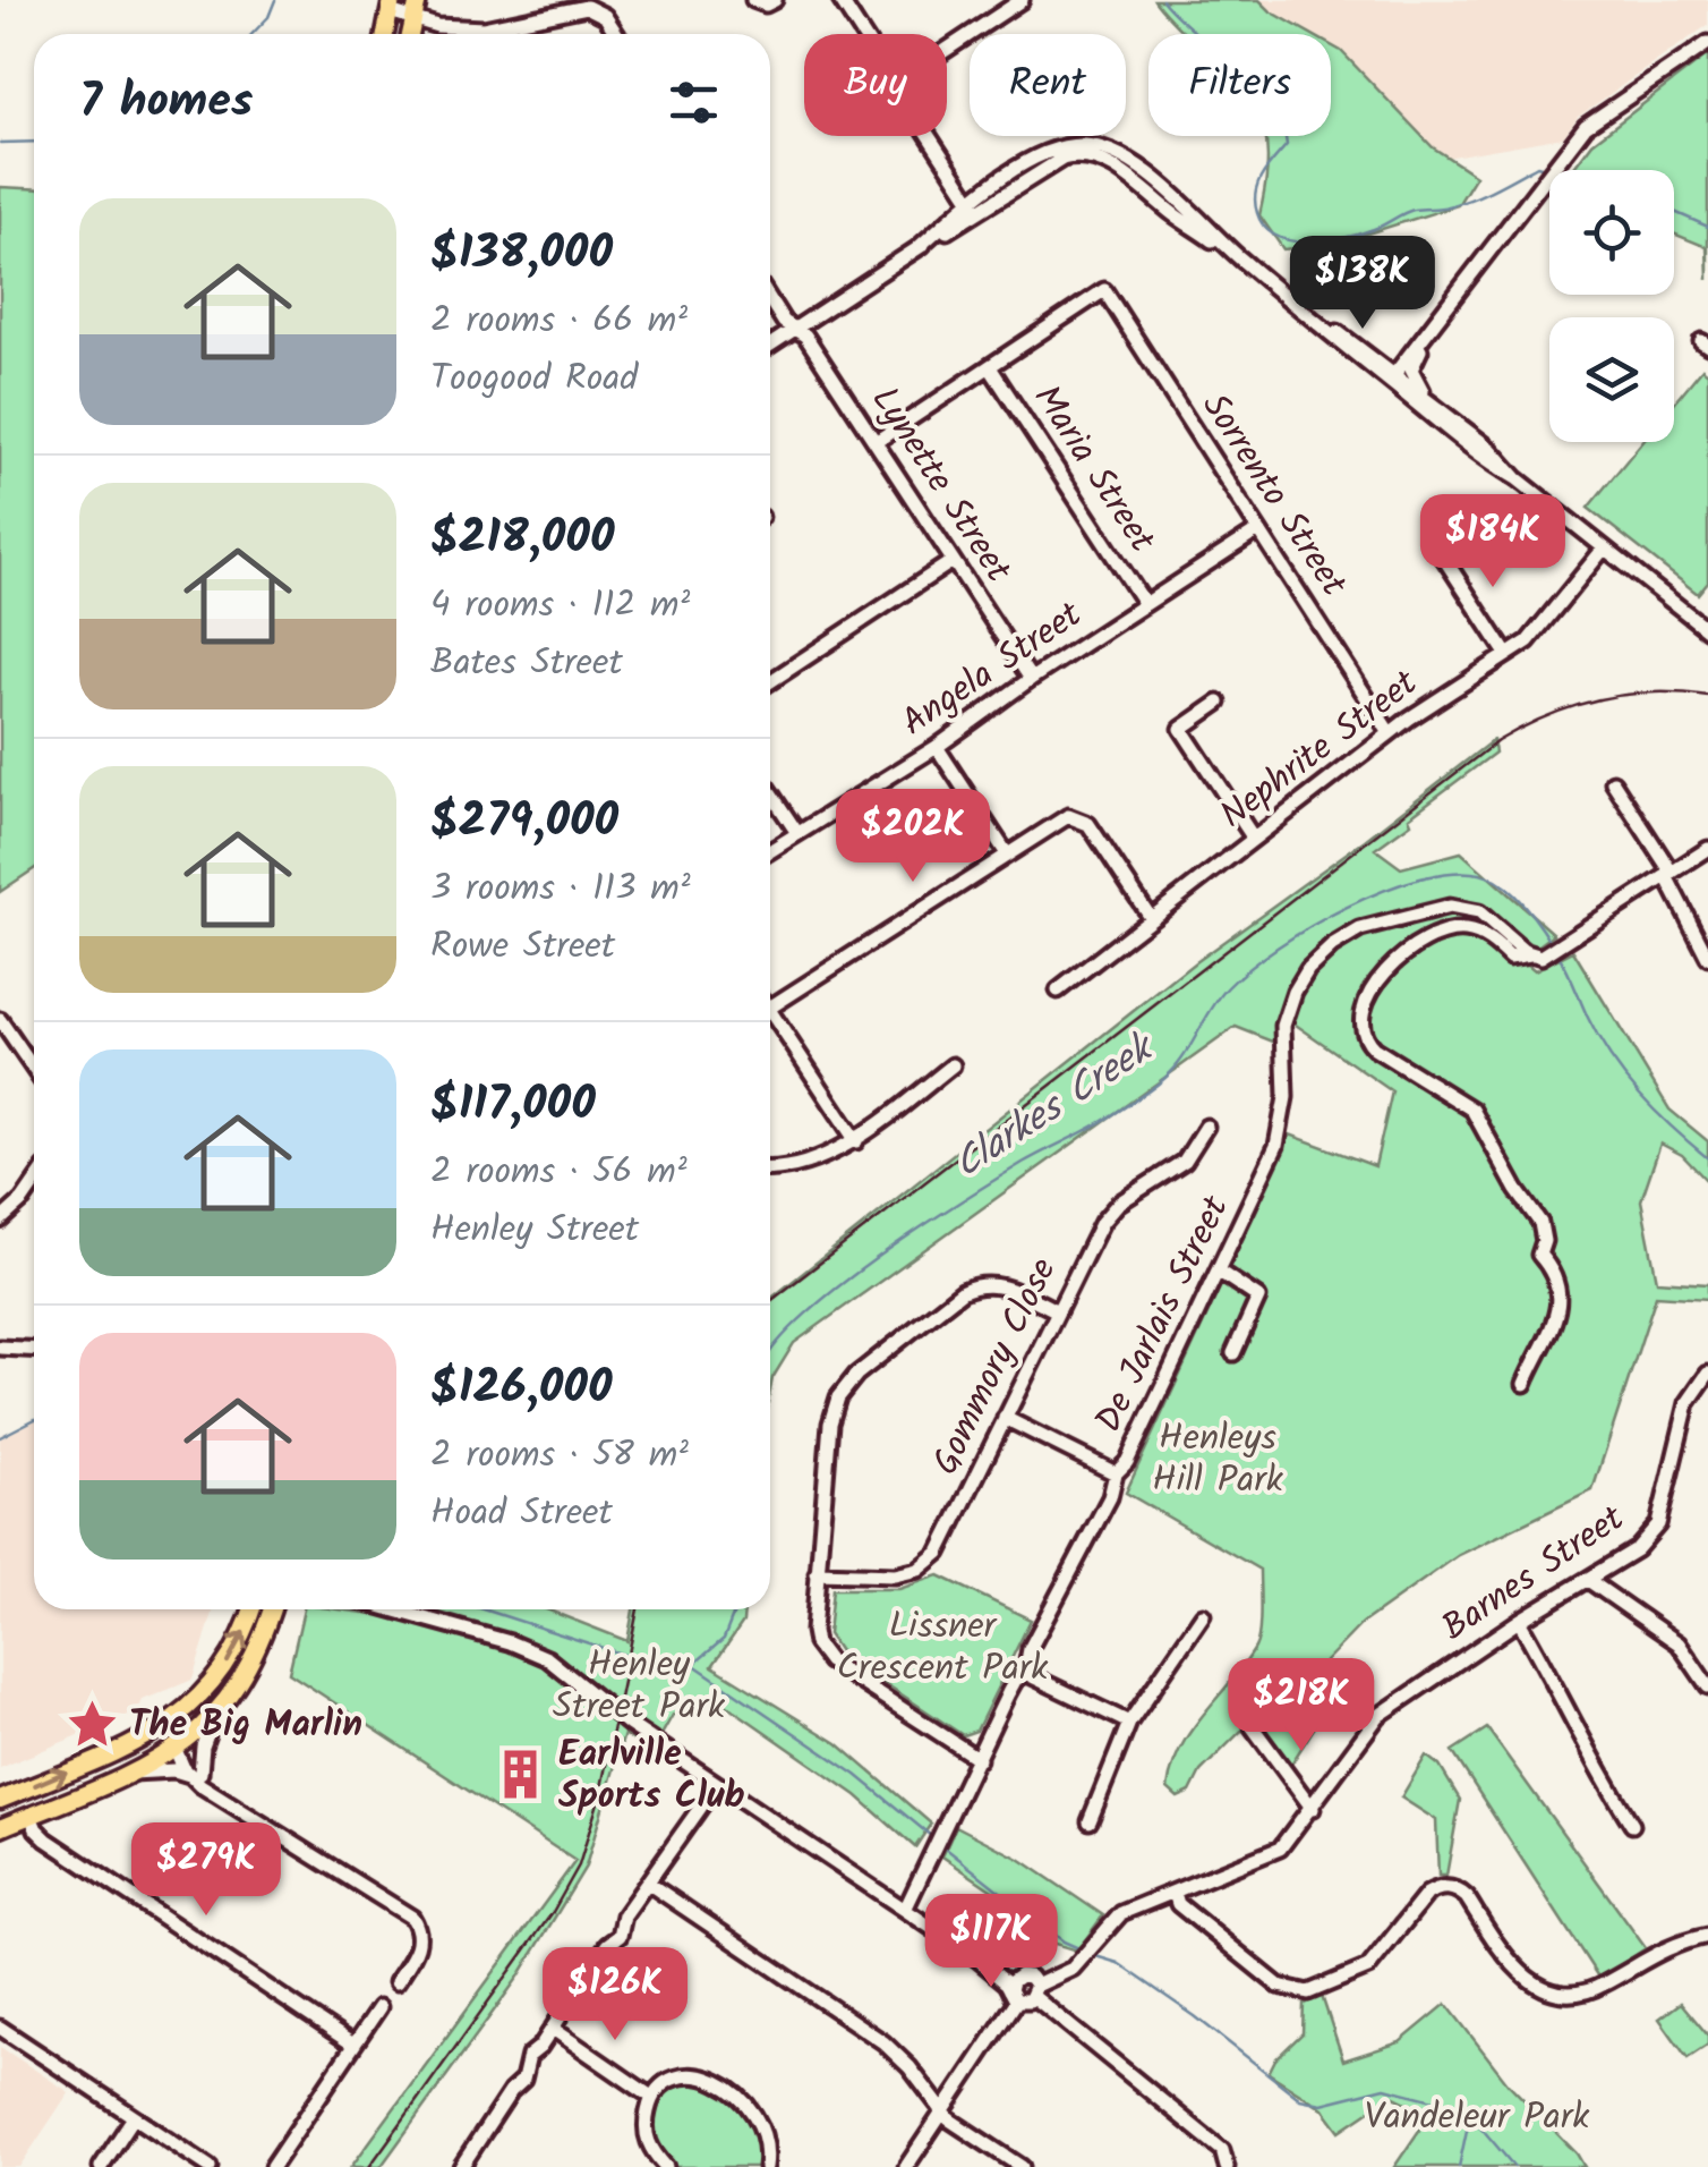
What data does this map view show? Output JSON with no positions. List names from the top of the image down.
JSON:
{
  "streets": {
    "street": [
      "Maria Street",
      "Lynette Street",
      "Sorrento Street",
      "Angela Street",
      "Nephrite Street",
      "De Jarlais Street",
      "Gommory Close",
      "Barnes Street"
    ]
  },
  "crossings": [
    ["Maria Street", "Sorrento Street"],
    ["Maria Street", "Angela Street"],
    ["Lynette Street", "Angela Street"],
    ["Sorrento Street", "Angela Street"],
    ["Sorrento Street", "Nephrite Street"]
  ],
  "water": ["Clarkes Creek"],
  "parks": [
    "Henleys Hill Park",
    "Lissner Crescent Park",
    "Henley Street Park",
    "Vandeleur Park"
  ],
  "places": {
    "place": ["The Big Marlin"],
    "building": ["Earlville Sports Club"]
  },
  "page": {
    "chip": ["Buy", "Rent", "Filters"],
    "heading": "7 homes",
    "list": [
      {
        "name": "$138,000",
        "note": "2 rooms · 66 m² · Toogood Road"
      },
      {
        "name": "$218,000",
        "note": "4 rooms · 112 m² · Bates Street"
      },
      {
        "name": "$279,000",
        "note": "3 rooms · 113 m² · Rowe Street"
      },
      {
        "name": "$117,000",
        "note": "2 rooms · 56 m² · Henley Street"
      },
      {
        "name": "$126,000",
        "note": "2 rooms · 58 m² · Hoad Street"
      }
    ],
    "price": [
      "$138K",
      "$184K",
      "$202K",
      "$218K",
      "$279K",
      "$117K",
      "$126K"
    ]
  }
}
